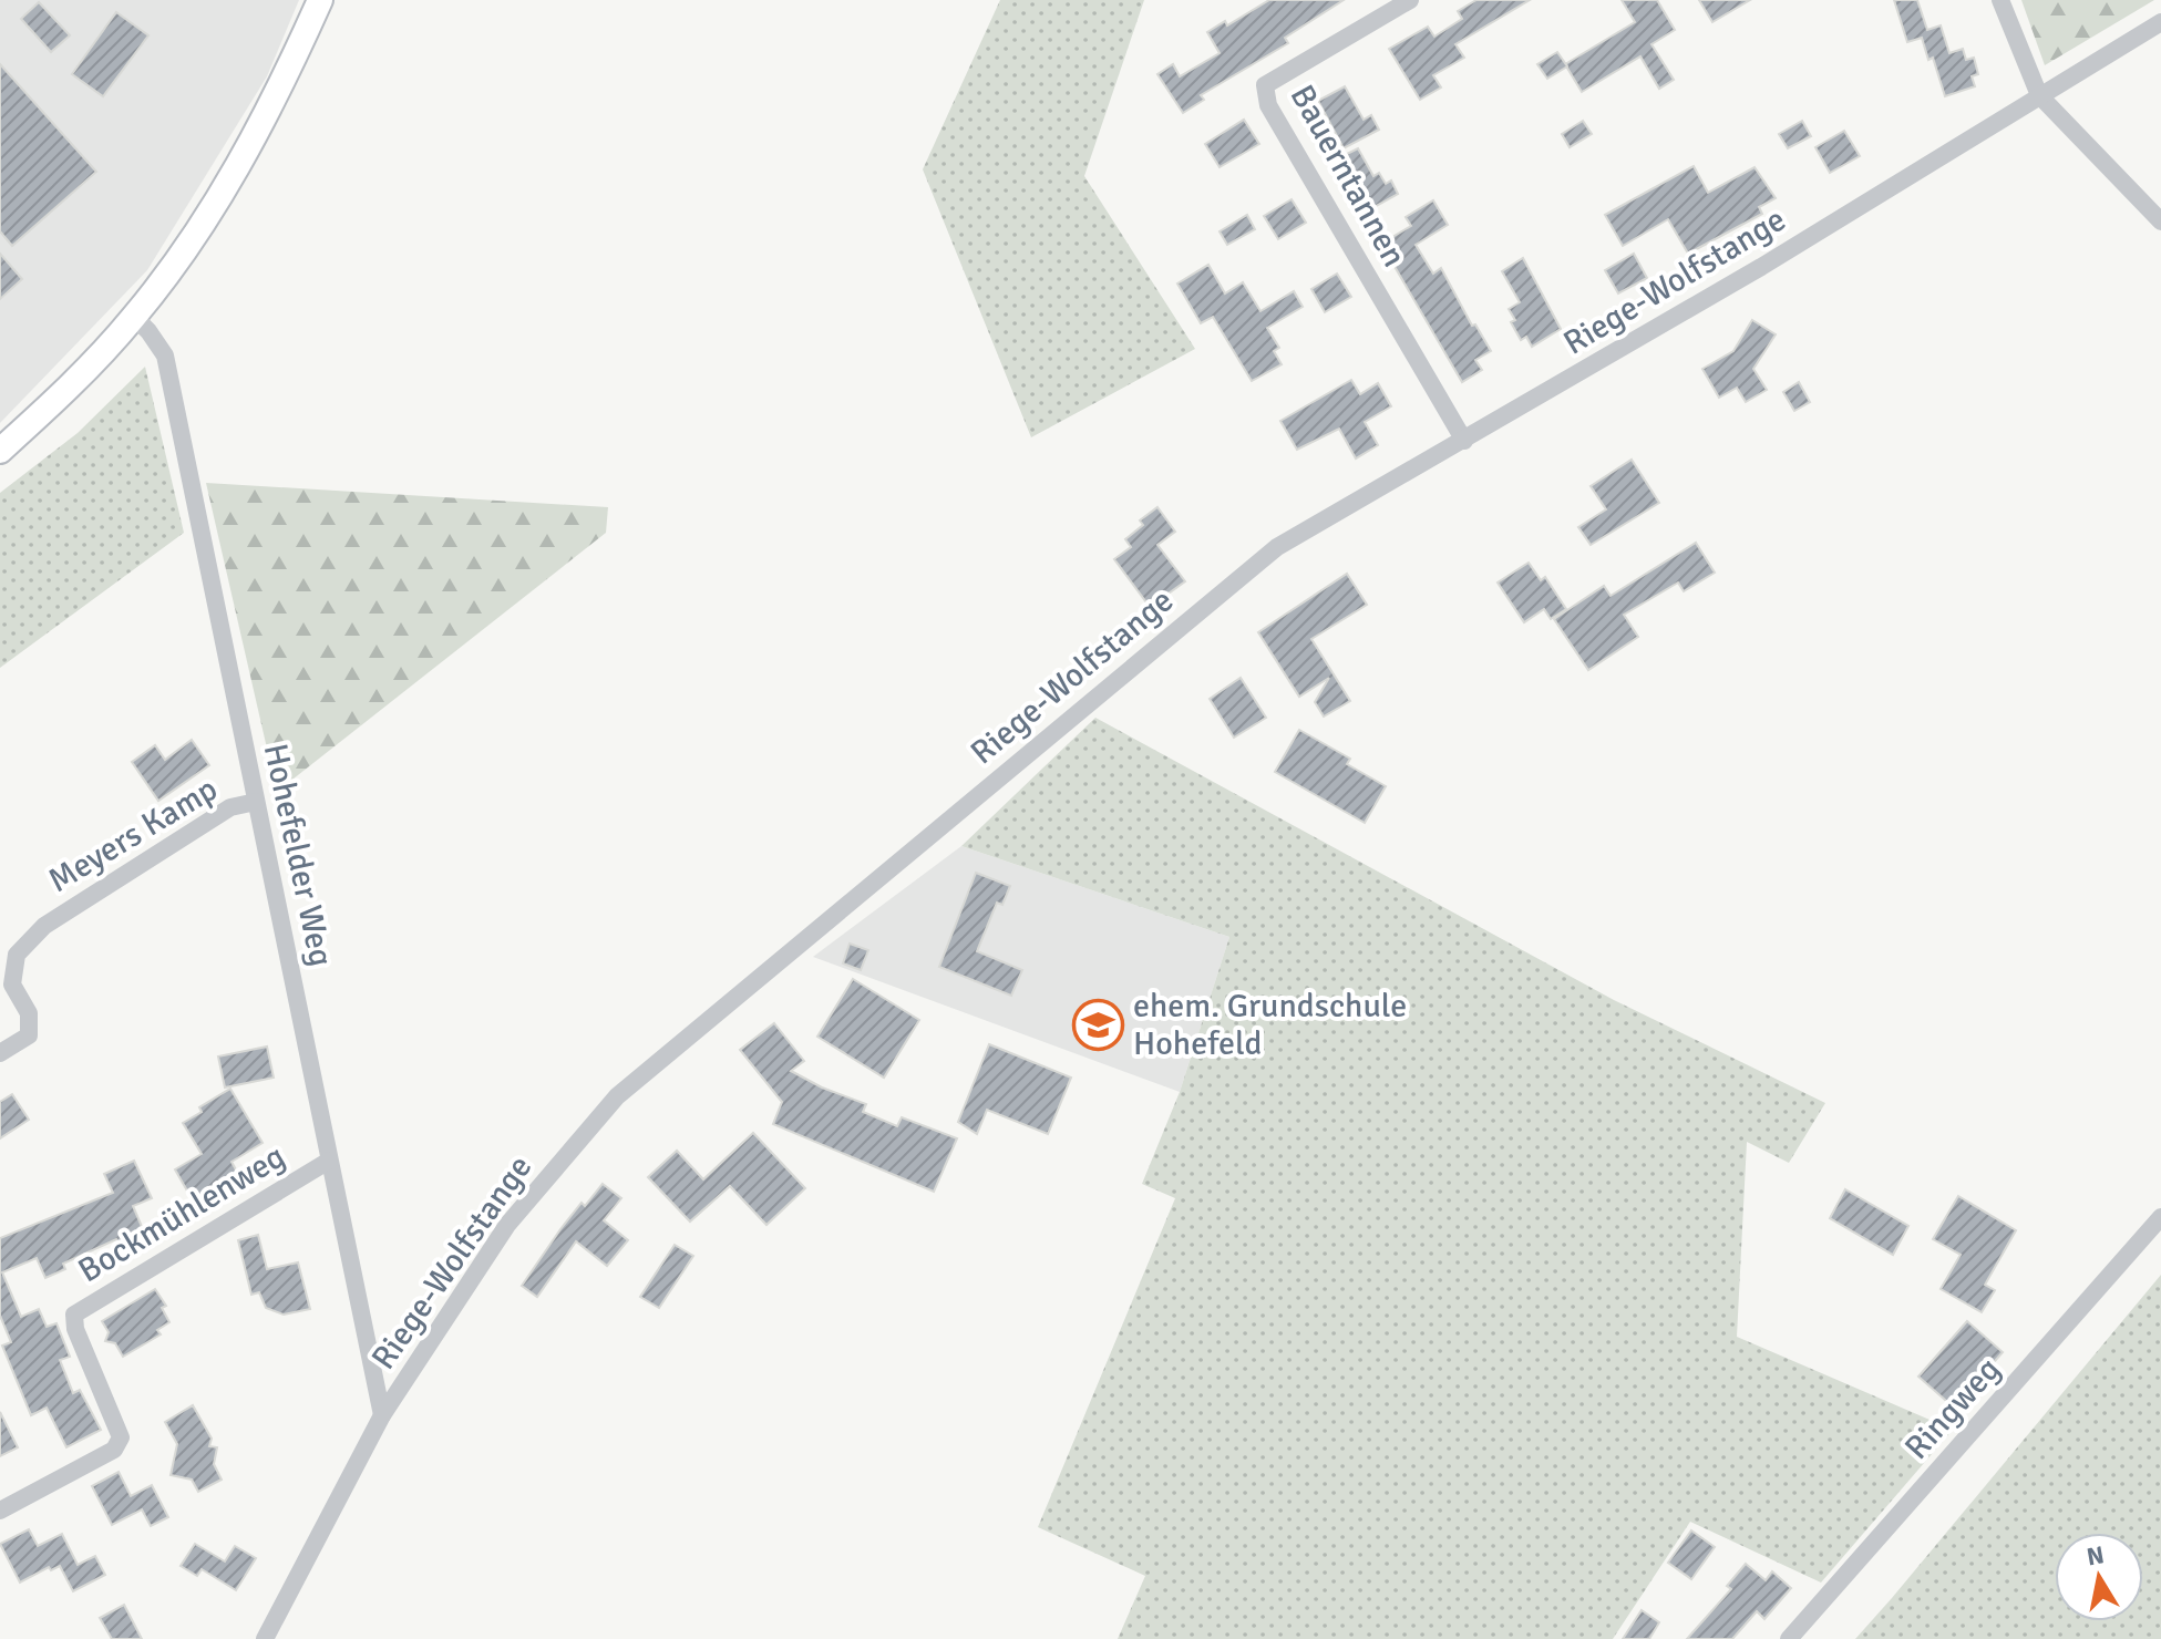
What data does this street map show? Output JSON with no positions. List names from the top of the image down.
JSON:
{
  "streets": {
    "street": [
      "Bauerntannen",
      "Riege-Wolfstange",
      "Meyers Kamp",
      "Hohefelder Weg",
      "Bockmühlenweg",
      "Ringweg"
    ]
  },
  "crossings": [
    ["Bauerntannen", "Riege-Wolfstange"],
    ["Riege-Wolfstange", "Hohefelder Weg"],
    ["Meyers Kamp", "Hohefelder Weg"],
    ["Hohefelder Weg", "Bockmühlenweg"]
  ],
  "places": {
    "school or university": ["ehem. Grundschule Hohefeld"]
  },
  "north": "top"
}
